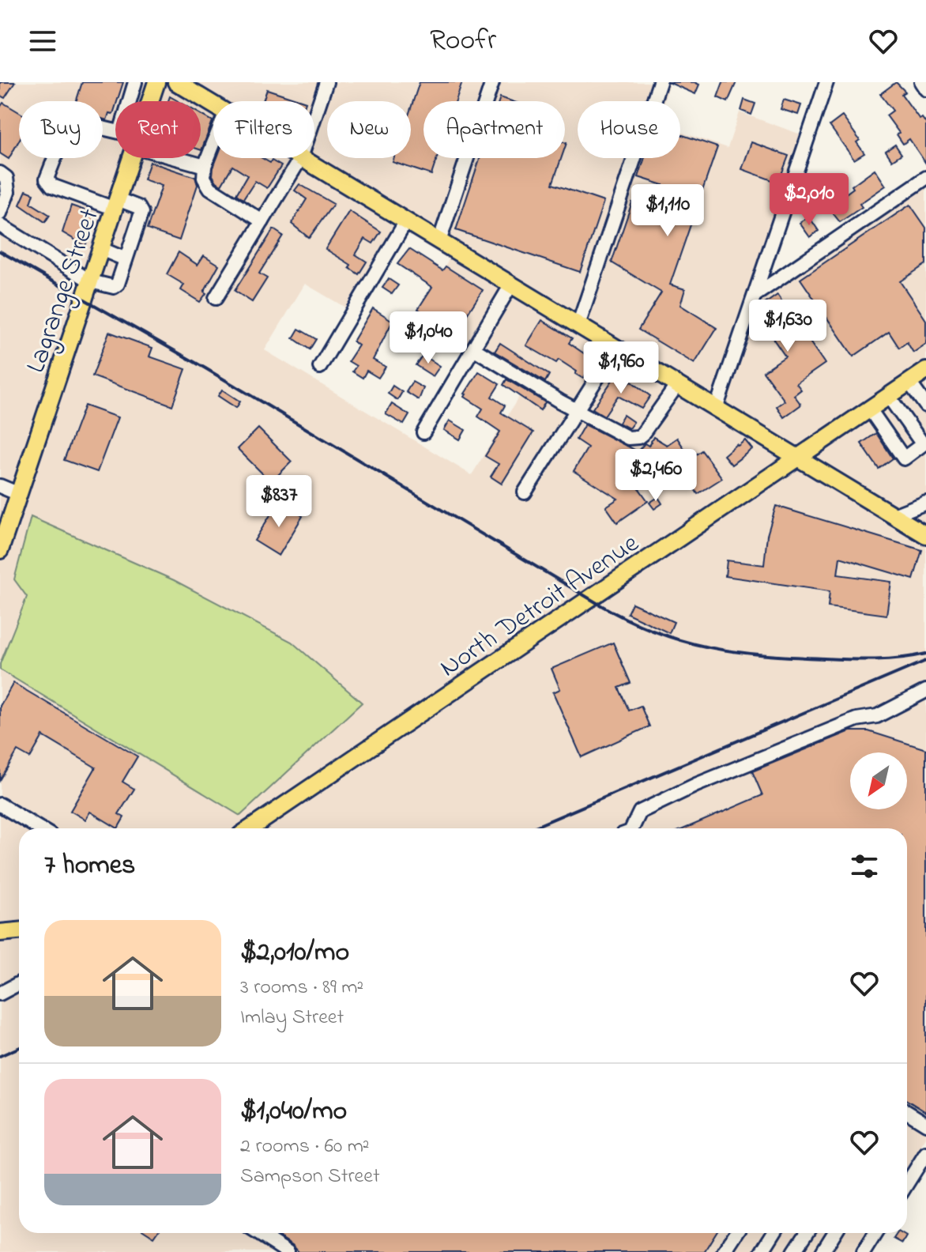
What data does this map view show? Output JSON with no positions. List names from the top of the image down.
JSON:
{
  "streets": {
    "main road": ["Lagrange Street", "North Detroit Avenue"]
  },
  "north": "bottom left",
  "page": {
    "header": "Roofr",
    "chip": [
      "Buy",
      "Rent",
      "Filters",
      "New",
      "Apartment",
      "House"
    ],
    "price": [
      "$2,010",
      "$1,110",
      "$1,630",
      "$1,040",
      "$1,960",
      "$2,460",
      "$837"
    ],
    "heading": "7 homes",
    "list": [
      {
        "name": "$2,010/mo",
        "note": "3 rooms · 89 m² · Imlay Street"
      },
      {
        "name": "$1,040/mo",
        "note": "2 rooms · 60 m² · Sampson Street"
      }
    ]
  }
}
